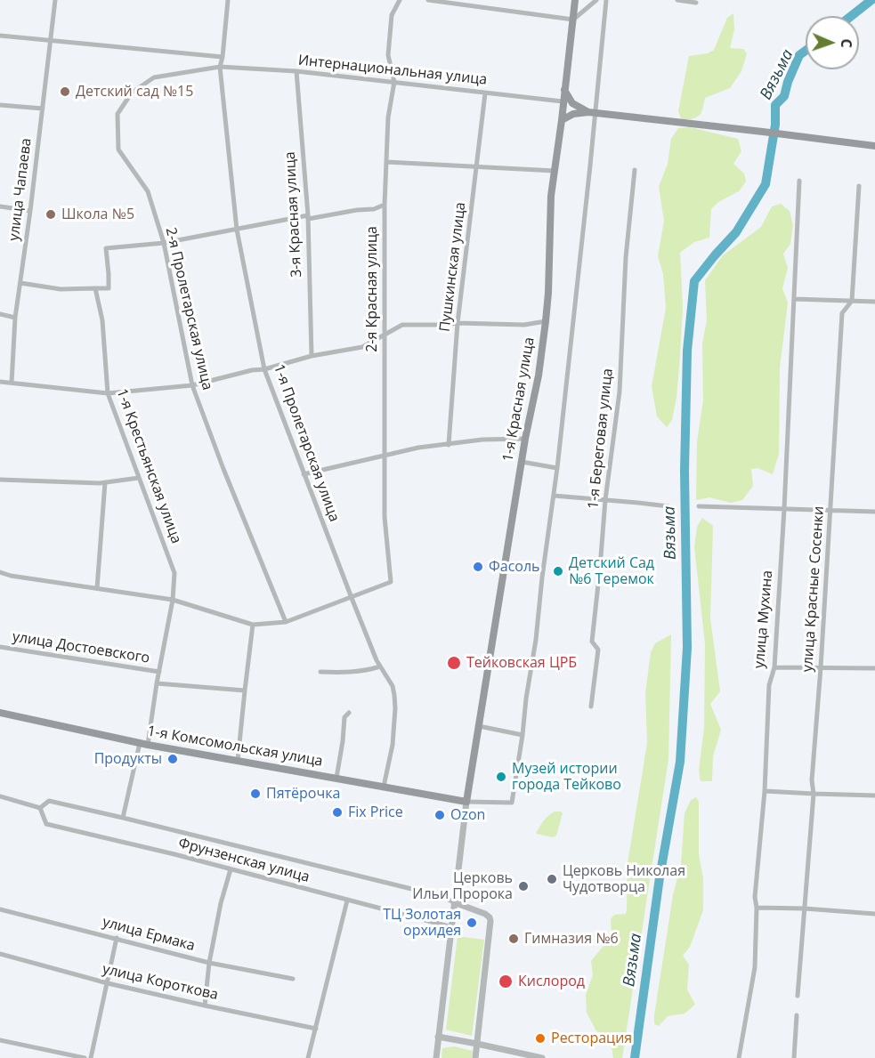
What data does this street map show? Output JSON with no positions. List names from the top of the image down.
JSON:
{
  "streets": {
    "main road": ["1-я Красная улица", "1-я Комсомольская улица"],
    "street": [
      "Интернациональная улица",
      "улица Чапаева",
      "3-я Красная улица",
      "Пушкинская улица",
      "2-я Красная улица",
      "2-я Пролетарская улица",
      "1-я Береговая улица",
      "1-я Пролетарская улица",
      "1-я Крестьянская улица",
      "улица Красные Сосенки",
      "улица Мухина",
      "улица Достоевского",
      "Фрунзенская улица",
      "улица Ермака",
      "улица Короткова"
    ]
  },
  "crossings": [
    ["Интернациональная улица", "3-я Красная улица"],
    ["Интернациональная улица", "Пушкинская улица"],
    ["Интернациональная улица", "2-я Красная улица"],
    ["Интернациональная улица", "2-я Пролетарская улица"],
    ["Интернациональная улица", "1-я Красная улица"],
    ["Интернациональная улица", "1-я Пролетарская улица"],
    ["2-я Красная улица", "1-я Пролетарская улица"],
    ["2-я Пролетарская улица", "1-я Пролетарская улица"],
    ["1-я Красная улица", "1-я Комсомольская улица"],
    ["1-я Пролетарская улица", "1-я Комсомольская улица"],
    ["1-я Крестьянская улица", "улица Достоевского"],
    ["1-я Крестьянская улица", "1-я Комсомольская улица"],
    ["1-я Крестьянская улица", "Фрунзенская улица"]
  ],
  "water": ["Вязьма"],
  "places": [
    "Детский сад №15",
    "Школа №5",
    "Фасоль",
    "Детский Сад №6 Теремок",
    "Тейковская ЦРБ",
    "Продукты",
    "Музей истории города Тейково",
    "Пятёрочка",
    "Fix Price",
    "Ozon",
    "Церковь Николая Чудотворца",
    "Церковь Ильи Пророка",
    "ТЦ Золотая орхидея",
    "Гимназия №6",
    "Кислород",
    "Ресторация"
  ],
  "north": "right"
}
